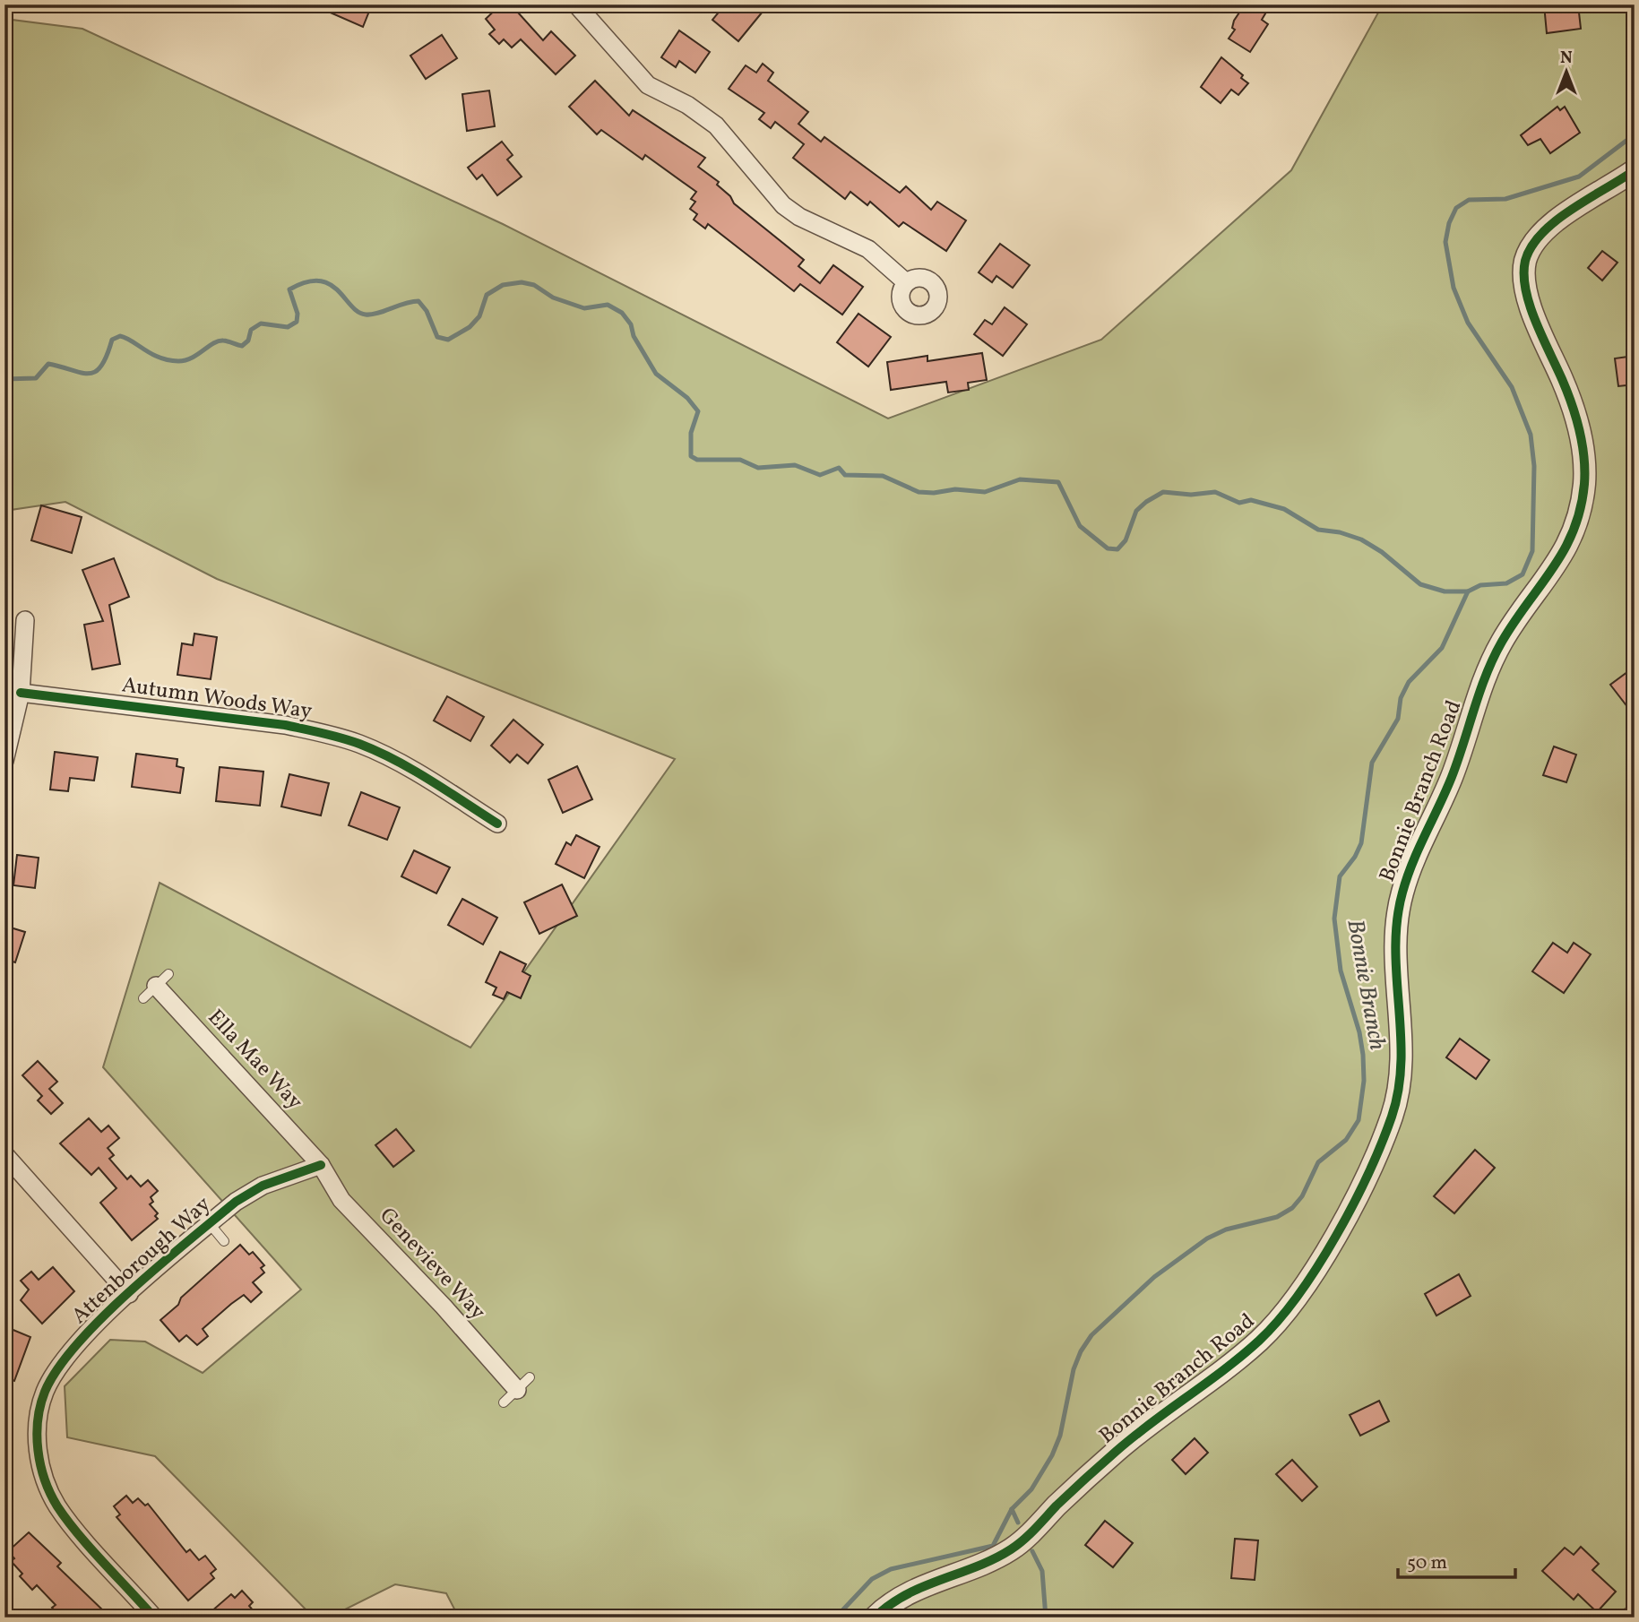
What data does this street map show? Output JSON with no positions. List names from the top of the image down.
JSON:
{
  "streets": {
    "street": [
      "Autumn Woods Way",
      "Bonnie Branch Road",
      "Ella Mae Way",
      "Attenborough Way",
      "Genevieve Way"
    ]
  },
  "crossings": [
    ["Ella Mae Way", "Attenborough Way"],
    ["Ella Mae Way", "Genevieve Way"],
    ["Attenborough Way", "Genevieve Way"]
  ],
  "water": ["Bonnie Branch"],
  "scale_bar": "50 m",
  "north": "top"
}
